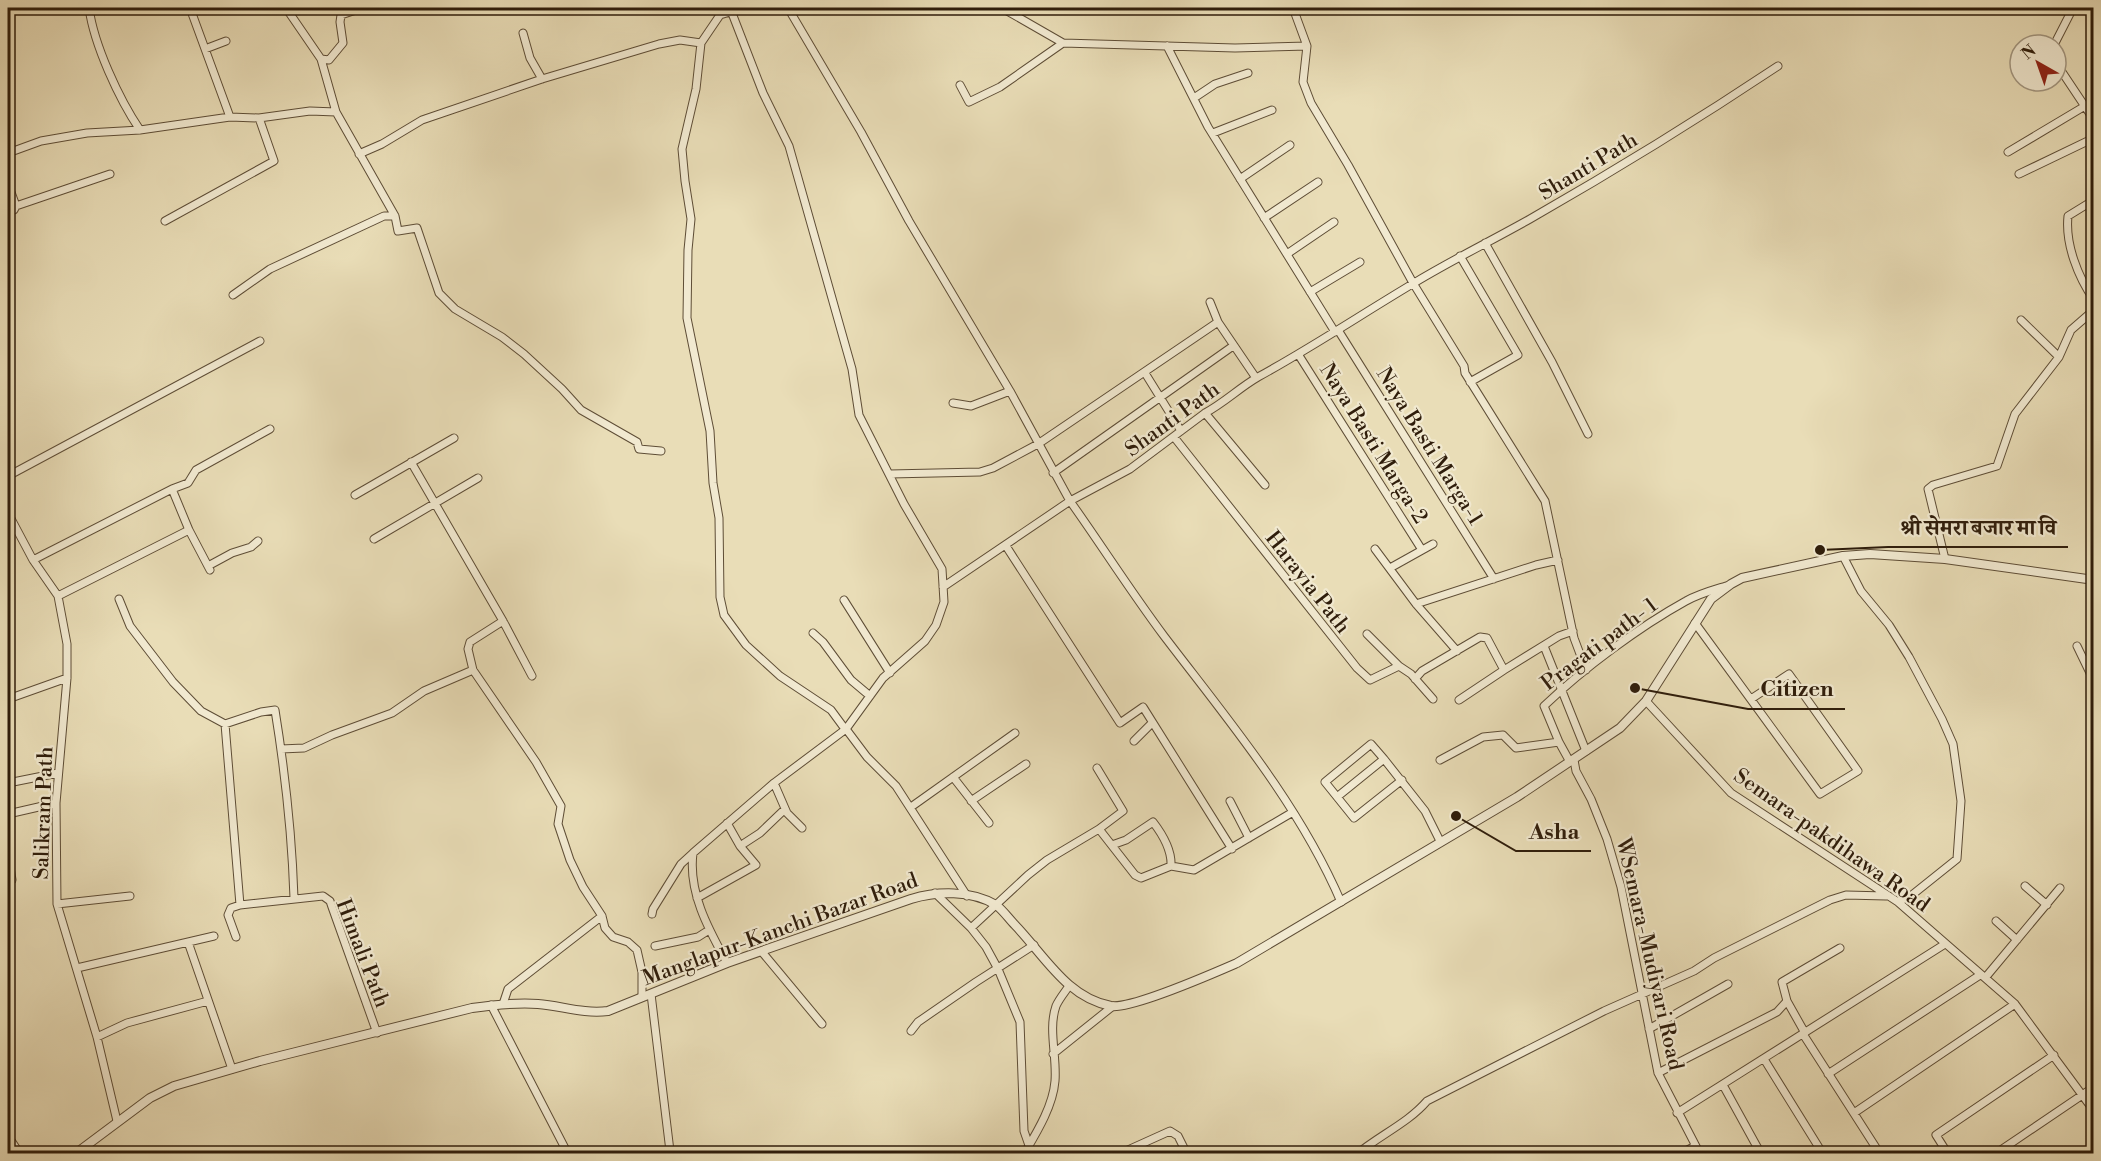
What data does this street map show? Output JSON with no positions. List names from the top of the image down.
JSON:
{
  "streets": {
    "street": [
      "Shanti Path",
      "Naya Basti Marga-2",
      "Naya Basti Marga-1",
      "Harayia Path",
      "Pragati path- 1",
      "Salikram Path",
      "Semara-pakdihawa Road",
      "Manglapur-Kanchi Bazar Road",
      "Himali Path",
      "WSemara-Mudiyari Road"
    ]
  },
  "crossings": [
    ["Shanti Path", "Naya Basti Marga-2"],
    ["Shanti Path", "Naya Basti Marga-1"],
    ["Shanti Path", "Harayia Path"],
    ["Pragati path- 1", "WSemara-Mudiyari Road"],
    ["Salikram Path", "Manglapur-Kanchi Bazar Road"],
    ["Manglapur-Kanchi Bazar Road", "Himali Path"]
  ],
  "places": ["श्री सेमरा बजार मा वि", "Citizen", "Asha"],
  "north": "top left"
}
